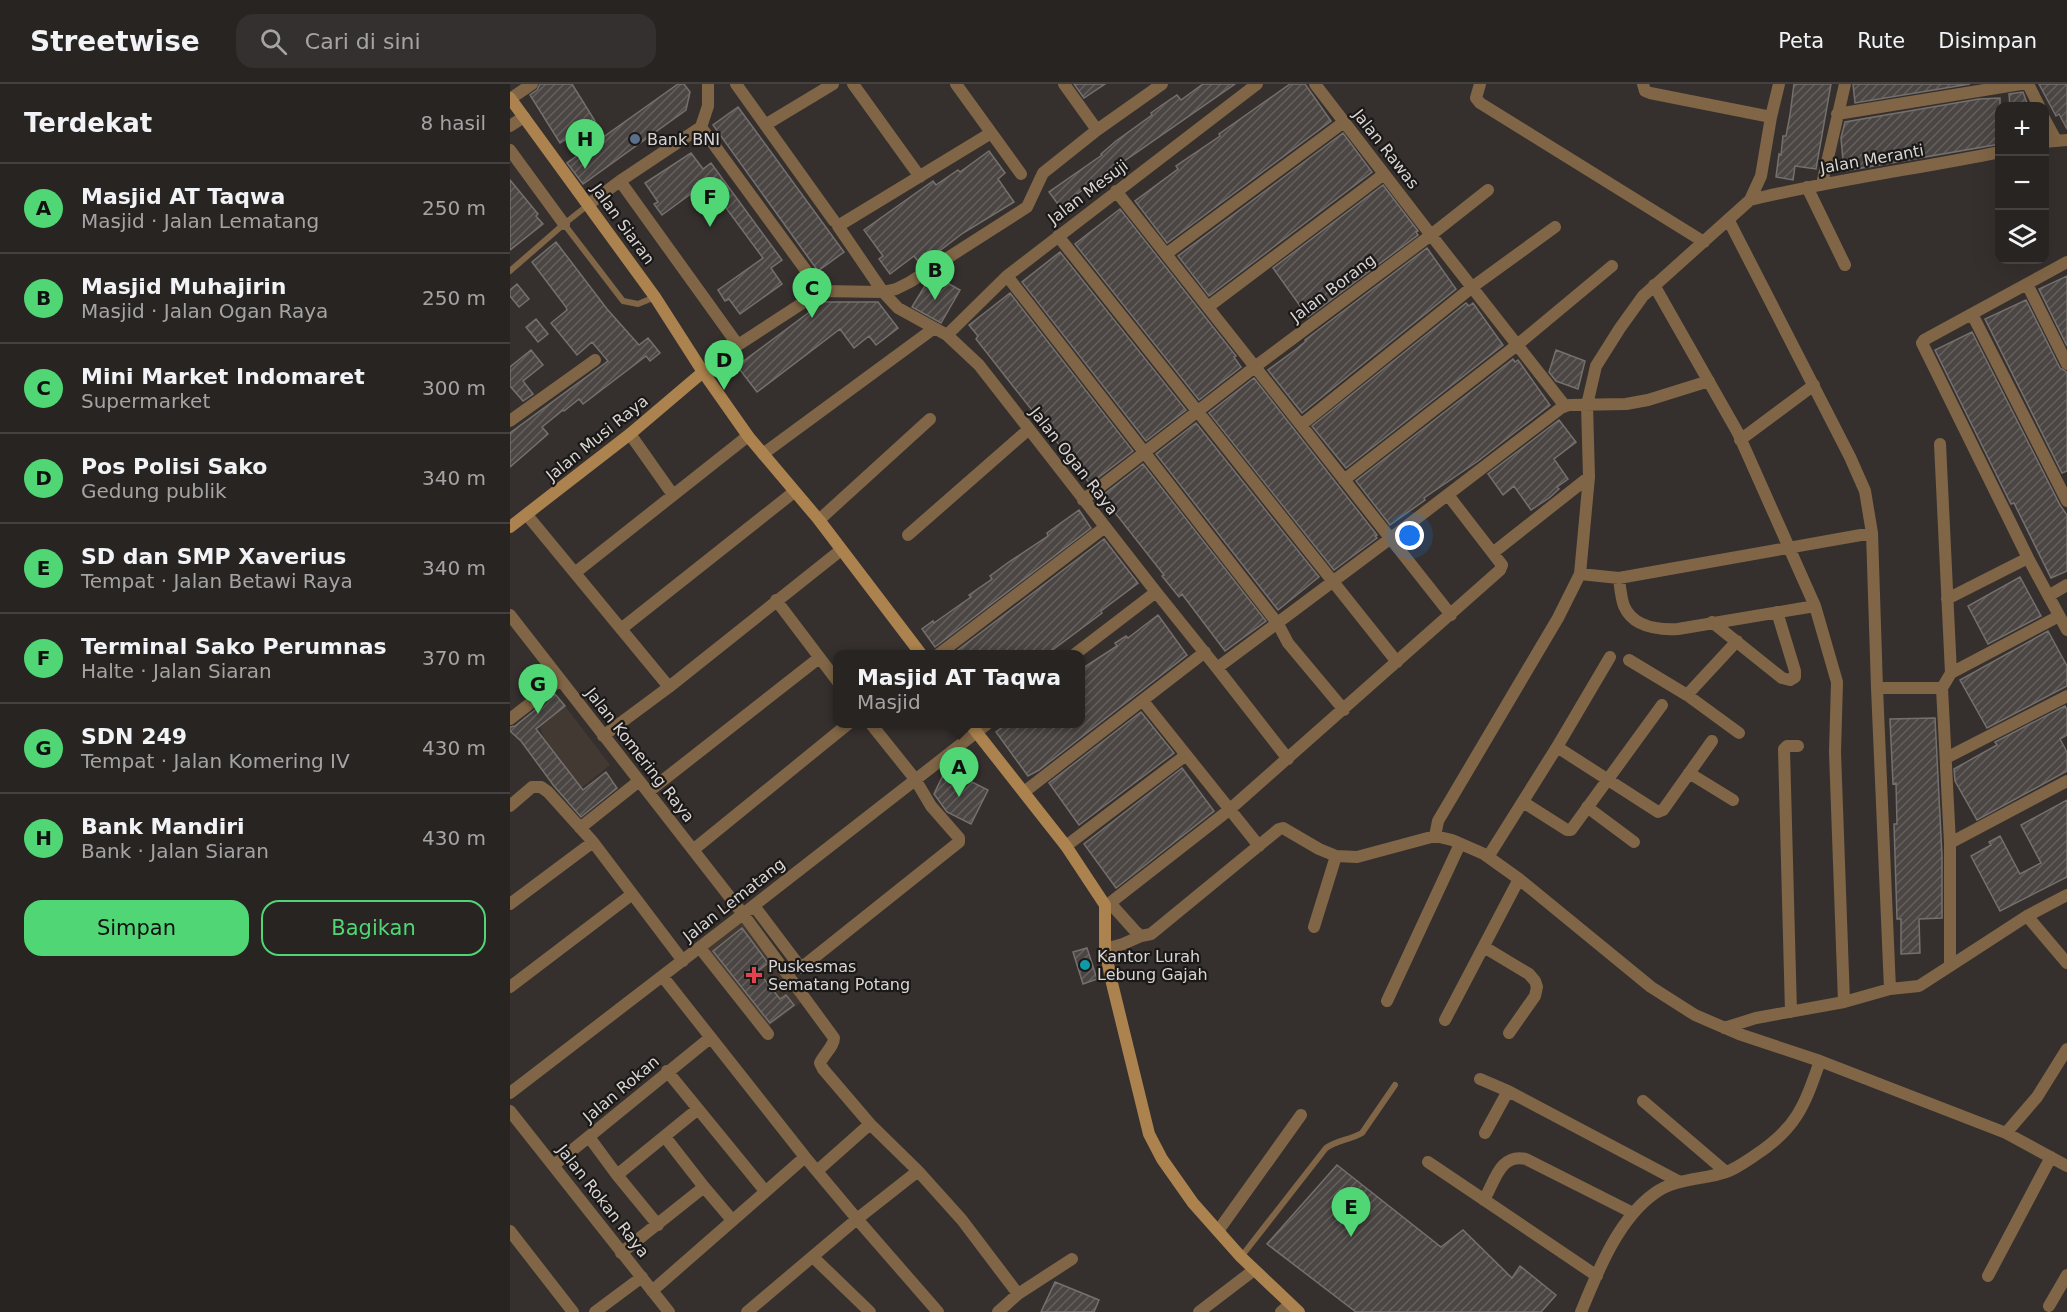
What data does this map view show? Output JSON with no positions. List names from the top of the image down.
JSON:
{
  "streets": {
    "street": [
      "Jalan Rawas",
      "Jalan Meranti",
      "Jalan Mesuji",
      "Jalan Siaran",
      "Jalan Borang",
      "Jalan Musi Raya",
      "Jalan Ogan Raya",
      "Jalan Komering Raya",
      "Jalan Lematang",
      "Jalan Rokan",
      "Jalan Rokan Raya"
    ]
  },
  "crossings": [
    ["Jalan Rawas", "Jalan Borang"],
    ["Jalan Mesuji", "Jalan Ogan Raya"],
    ["Jalan Siaran", "Jalan Musi Raya"],
    ["Jalan Borang", "Jalan Ogan Raya"],
    ["Jalan Komering Raya", "Jalan Lematang"],
    ["Jalan Rokan", "Jalan Rokan Raya"]
  ],
  "places": {
    "other": ["Bank BNI", "Kantor Lurah Lebung Gajah"],
    "health": ["Puskesmas Sematang Potang"]
  },
  "page": {
    "header": "Streetwise",
    "search": "Cari di sini",
    "nav": ["Peta", "Rute", "Disimpan"],
    "heading": ["Terdekat", "8 hasil"],
    "map_buttons": ["+", "−"],
    "pins": [
      "H",
      "F",
      "B",
      "C",
      "D",
      "G",
      "A",
      "E"
    ],
    "list": [
      {
        "mark": "A",
        "name": "Masjid AT Taqwa",
        "note": "Masjid · Jalan Lematang",
        "value": "250 m"
      },
      {
        "mark": "B",
        "name": "Masjid Muhajirin",
        "note": "Masjid · Jalan Ogan Raya",
        "value": "250 m"
      },
      {
        "mark": "C",
        "name": "Mini Market Indomaret",
        "note": "Supermarket",
        "value": "300 m"
      },
      {
        "mark": "D",
        "name": "Pos Polisi Sako",
        "note": "Gedung publik",
        "value": "340 m"
      },
      {
        "mark": "E",
        "name": "SD dan SMP Xaverius",
        "note": "Tempat · Jalan Betawi Raya",
        "value": "340 m"
      },
      {
        "mark": "F",
        "name": "Terminal Sako Perumnas",
        "note": "Halte · Jalan Siaran",
        "value": "370 m"
      },
      {
        "mark": "G",
        "name": "SDN 249",
        "note": "Tempat · Jalan Komering IV",
        "value": "430 m"
      },
      {
        "mark": "H",
        "name": "Bank Mandiri",
        "note": "Bank · Jalan Siaran",
        "value": "430 m"
      }
    ],
    "popup": ["Masjid AT Taqwa", "Masjid"],
    "buttons": ["Simpan", "Bagikan"]
  }
}
